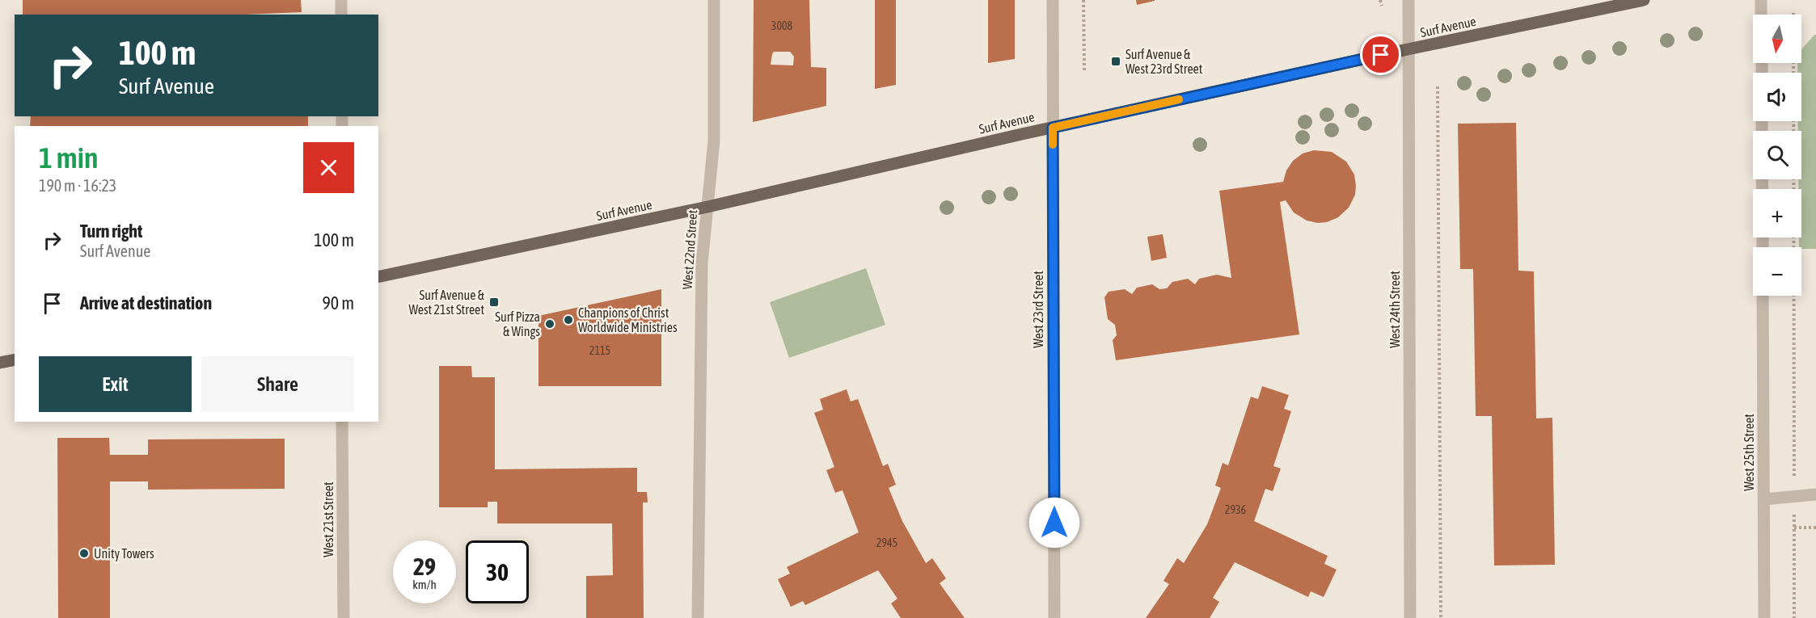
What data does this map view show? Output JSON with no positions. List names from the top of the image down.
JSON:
{
  "streets": {
    "main road": ["Surf Avenue"],
    "street": [
      "West 22nd Street",
      "West 23rd Street",
      "West 24th Street",
      "West 25th Street",
      "West 21st Street"
    ]
  },
  "crossings": [
    ["Surf Avenue", "West 22nd Street"],
    ["Surf Avenue", "West 23rd Street"],
    ["Surf Avenue", "West 24th Street"]
  ],
  "places": {
    "transit": ["Surf Avenue & West 23rd Street", "Surf Avenue & West 21st Street"],
    "other": ["Chanpions of Christ Worldwide Ministries", "Surf Pizza & Wings", "Unity Towers"]
  },
  "house_numbers": [
    "3008",
    "2115",
    "2936",
    "2945"
  ],
  "north": "bottom",
  "page": {
    "map_buttons": ["+", "−"],
    "turn": ["100 m", "Surf Avenue"],
    "heading": ["1 min", "190 m · 16:23"],
    "list": [
      {
        "name": "Turn right",
        "note": "Surf Avenue",
        "value": "100 m"
      },
      {
        "name": "Arrive at destination",
        "value": "90 m"
      }
    ],
    "buttons": ["Exit", "Share"],
    "speed": "29 km/h",
    "limit": "30"
  }
}
